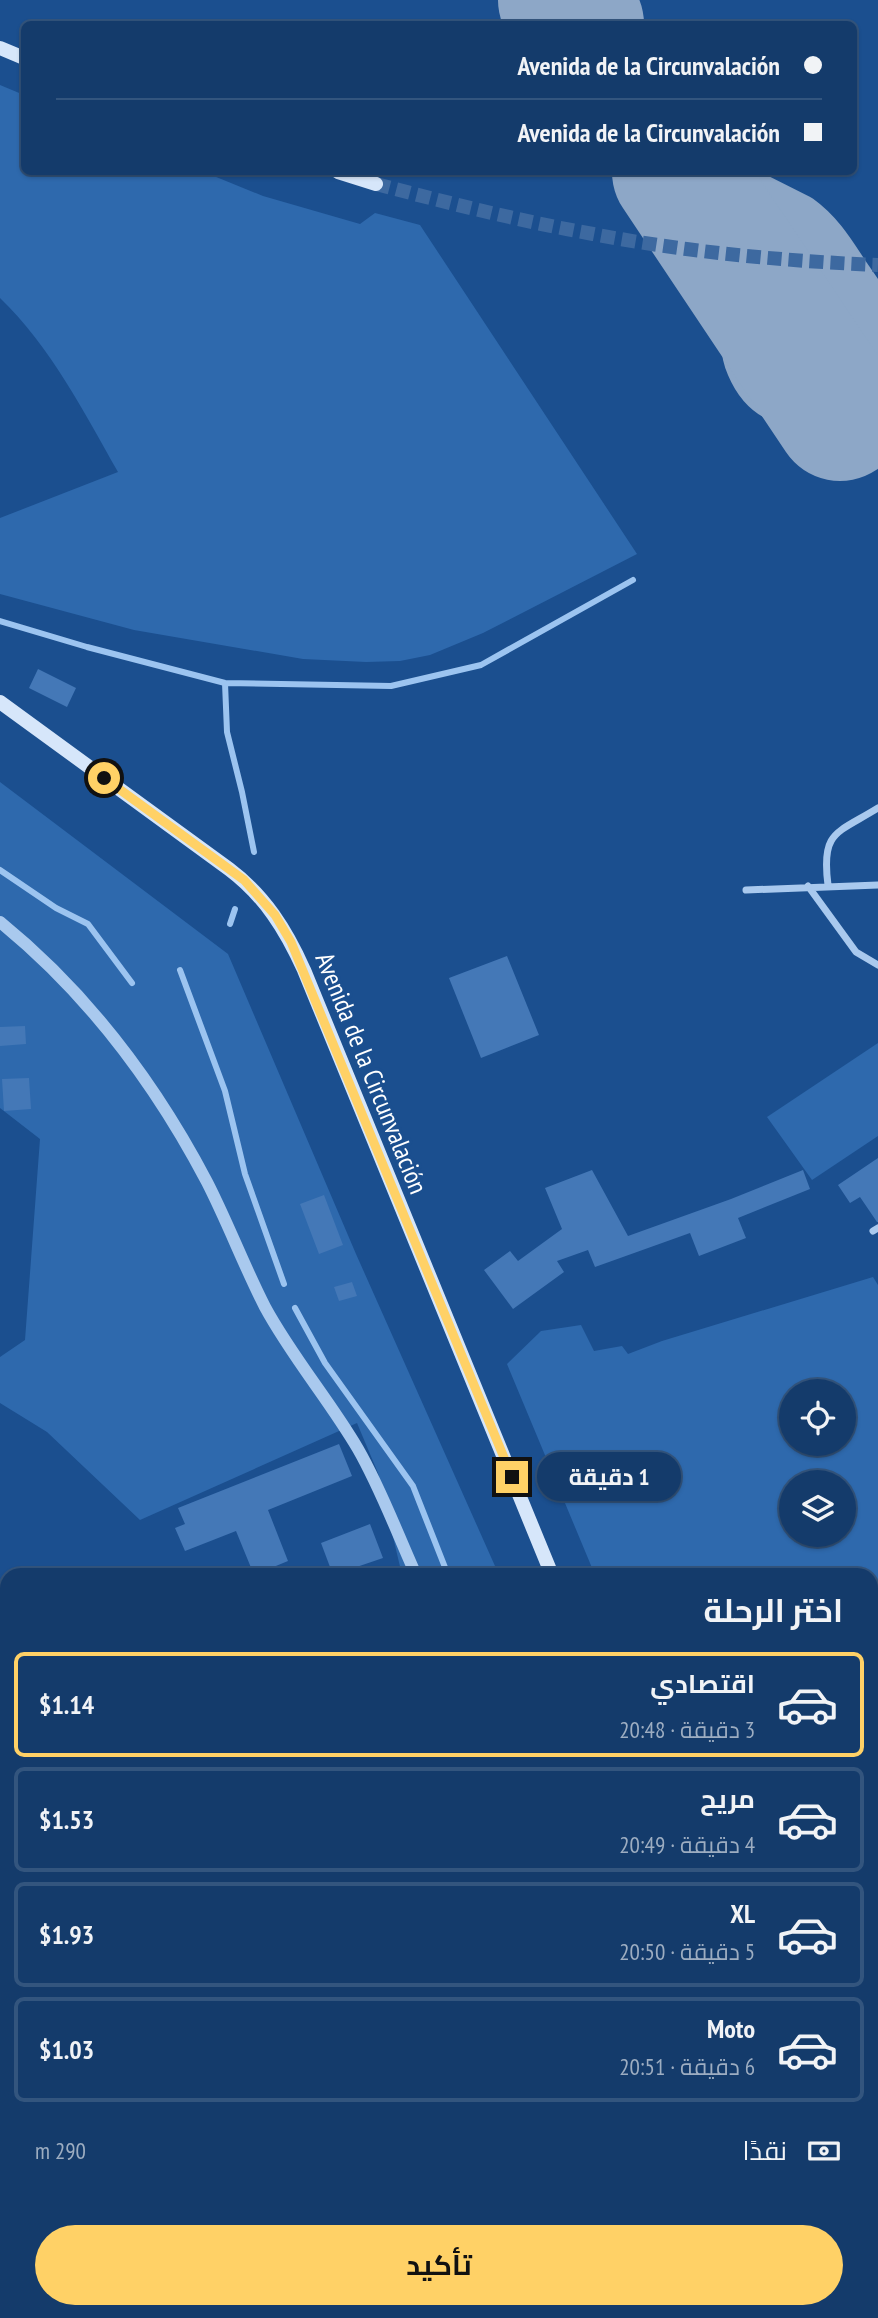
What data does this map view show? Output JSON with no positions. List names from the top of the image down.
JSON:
{
  "streets": {
    "main road": ["Avenida de la Circunvalación"]
  },
  "page": {
    "banner": ["Avenida de la Circunvalación", "Avenida de la Circunvalación"],
    "bubble": "1 دقيقة",
    "heading": "اختر الرحلة",
    "list": [
      {
        "name": "اقتصادي",
        "note": "3 دقيقة · 20:48",
        "value": "$1.14"
      },
      {
        "name": "مريح",
        "note": "4 دقيقة · 20:49",
        "value": "$1.53"
      },
      {
        "name": "XL",
        "note": "5 دقيقة · 20:50",
        "value": "$1.93"
      },
      {
        "name": "Moto",
        "note": "6 دقيقة · 20:51",
        "value": "$1.03"
      }
    ],
    "pay": ["نقدًا", "290 m"],
    "buttons": "تأكيد"
  }
}
